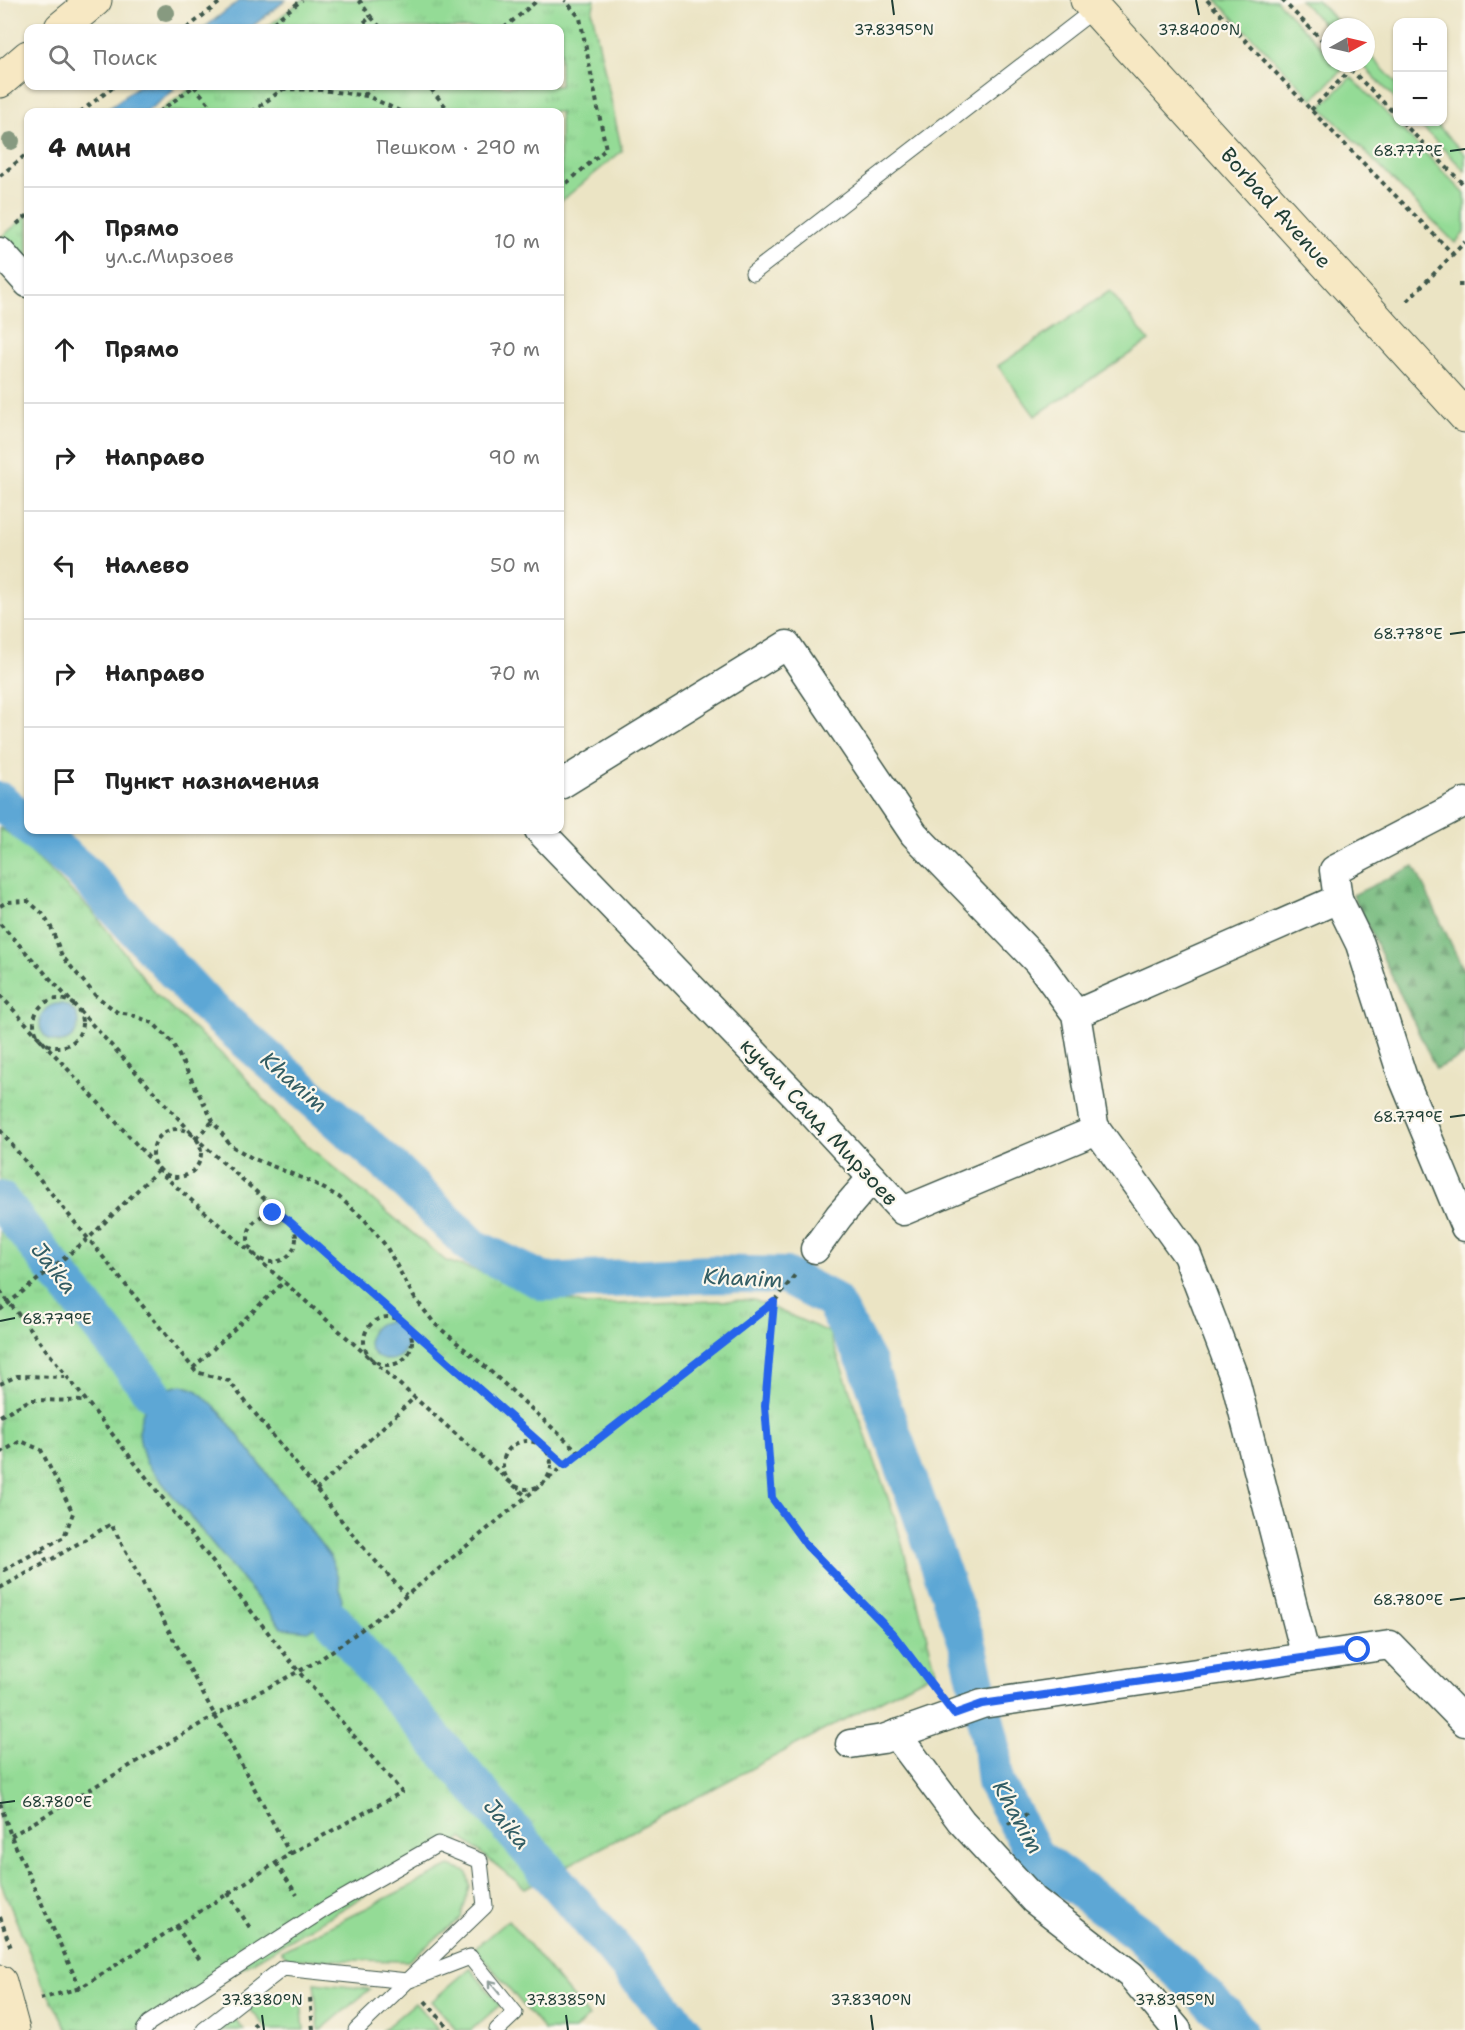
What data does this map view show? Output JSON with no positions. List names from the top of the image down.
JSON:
{
  "streets": {
    "street": ["Borbad Avenue", "кучаи Саид Мирзоев"]
  },
  "water": ["Khanim", "Jaika"],
  "north": "right",
  "page": {
    "map_buttons": ["+", "−"],
    "search": "Поиск",
    "heading": ["4 мин", "Пешком · 290 m"],
    "list": [
      ["Прямо", "ул.с.Мирзоев", "10 m"],
      ["Прямо", "70 m"],
      ["Направо", "90 m"],
      ["Налево", "50 m"],
      ["Направо", "70 m"],
      "Пункт назначения"
    ]
  },
  "coordinates": [
    "37.8395°N",
    "37.8400°N",
    "68.777°E",
    "68.778°E",
    "68.779°E",
    "68.780°E",
    "37.8380°N",
    "37.8385°N",
    "37.8390°N"
  ]
}
